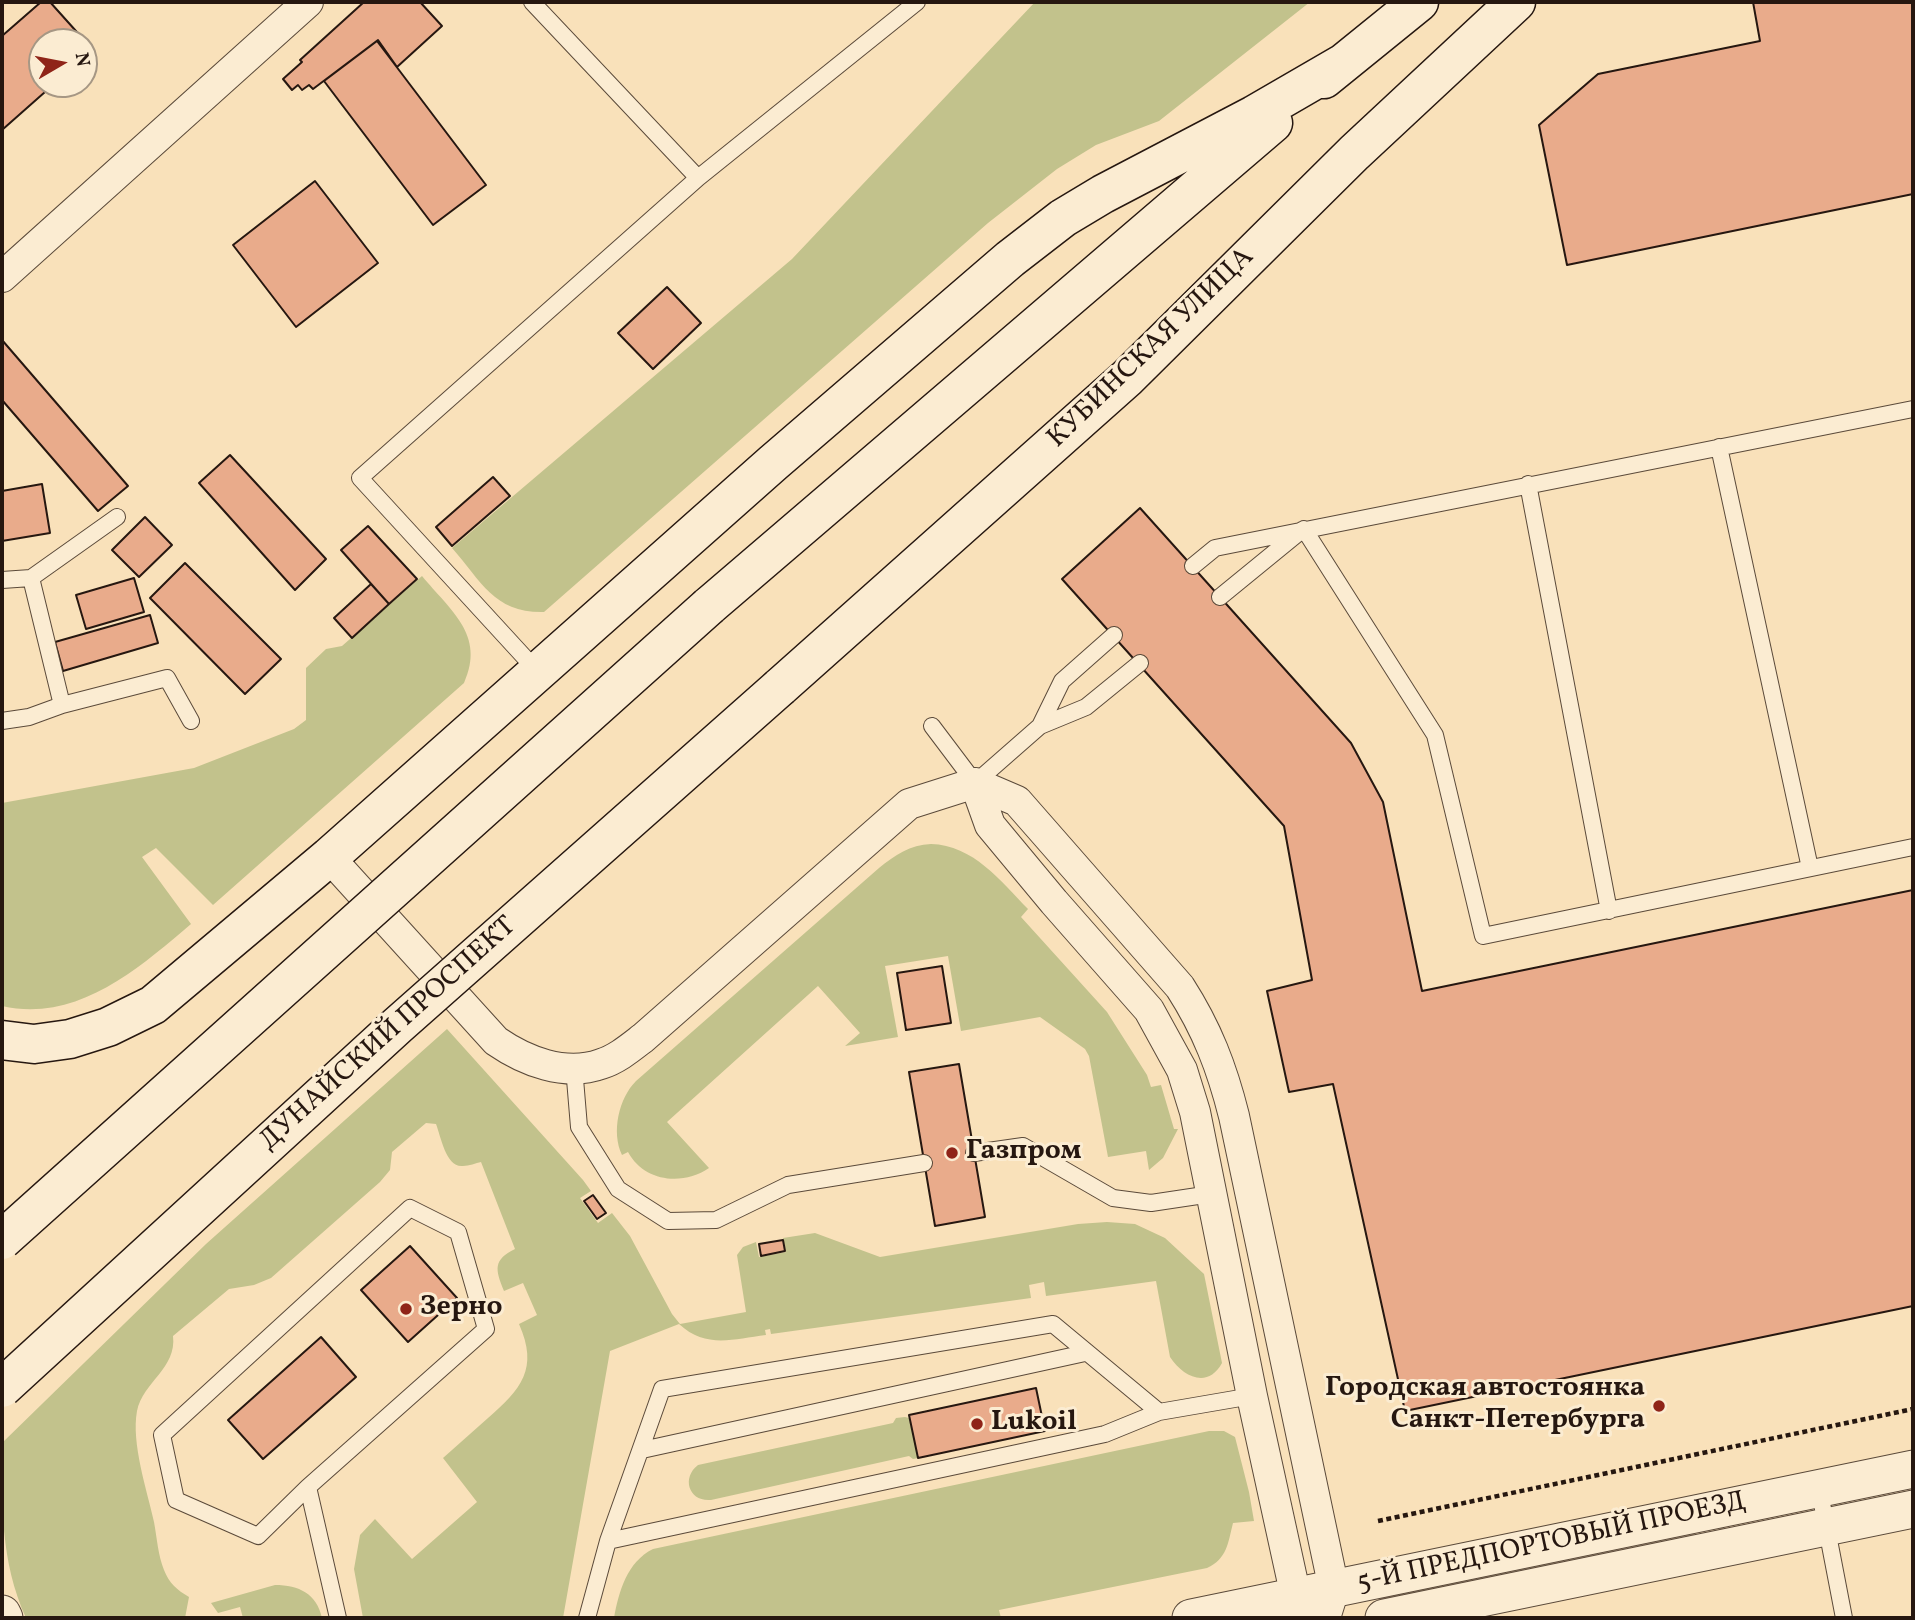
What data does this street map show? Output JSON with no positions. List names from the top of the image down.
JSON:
{
  "streets": {
    "main road": ["КУБИНСКАЯ УЛИЦА", "ДУНАЙСКИЙ ПРОСПЕКТ"],
    "street": ["5-Й ПРЕДПОРТОВЫЙ ПРОЕЗД"]
  },
  "crossings": [
    ["КУБИНСКАЯ УЛИЦА", "ДУНАЙСКИЙ ПРОСПЕКТ"]
  ],
  "places": [
    "Газпром",
    "Зерно",
    "Городская автостоянка Санкт-Петербурга",
    "Lukoil"
  ],
  "north": "right"
}
